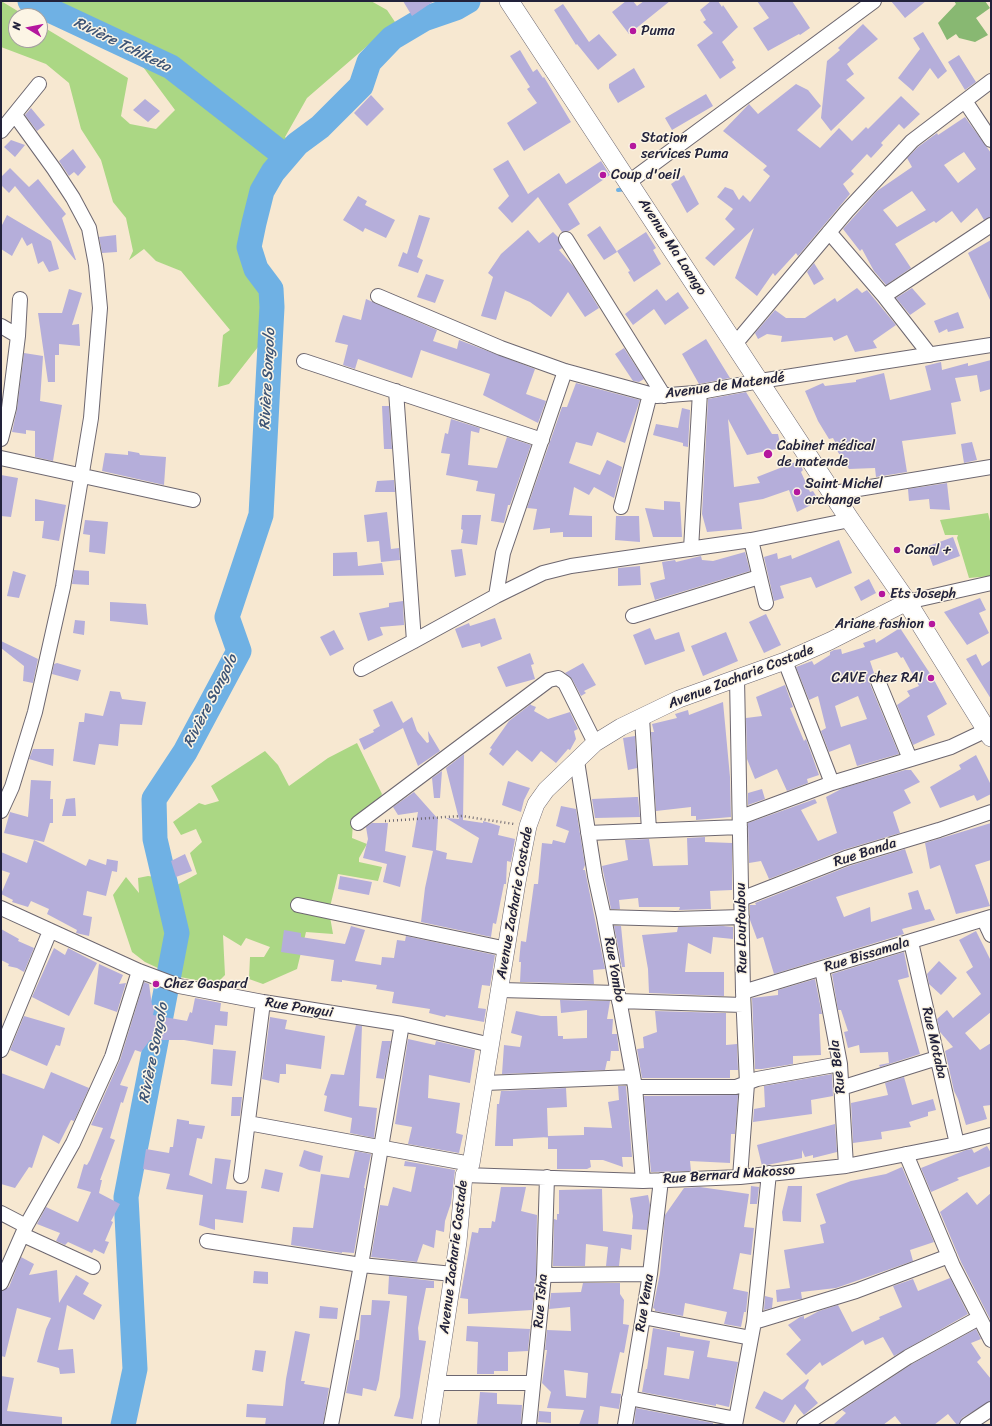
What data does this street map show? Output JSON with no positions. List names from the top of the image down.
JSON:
{
  "streets": {
    "main road": ["Avenue Ma Loango"],
    "street": [
      "Avenue de Matendé",
      "Avenue Zacharie Costade",
      "Rue Banda",
      "Rue Loufoubou",
      "Rue Bissamala",
      "Rue Yombo",
      "Rue Pangui",
      "Rue Motaba",
      "Rue Bela",
      "Rue Bernard Makosso",
      "Rue Tsha",
      "Rue Yema"
    ]
  },
  "crossings": [
    ["Avenue Ma Loango", "Avenue de Matendé"],
    ["Avenue Ma Loango", "Avenue Zacharie Costade"],
    ["Avenue Zacharie Costade", "Rue Loufoubou"],
    ["Avenue Zacharie Costade", "Rue Bissamala"],
    ["Avenue Zacharie Costade", "Rue Yombo"],
    ["Avenue Zacharie Costade", "Rue Pangui"],
    ["Avenue Zacharie Costade", "Rue Bernard Makosso"],
    ["Rue Banda", "Rue Loufoubou"],
    ["Rue Loufoubou", "Rue Bissamala"],
    ["Rue Loufoubou", "Rue Bernard Makosso"],
    ["Rue Bissamala", "Rue Yombo"],
    ["Rue Bissamala", "Rue Motaba"],
    ["Rue Bissamala", "Rue Bela"],
    ["Rue Yombo", "Rue Bernard Makosso"],
    ["Rue Motaba", "Rue Bernard Makosso"],
    ["Rue Bela", "Rue Bernard Makosso"],
    ["Rue Bernard Makosso", "Rue Tsha"],
    ["Rue Bernard Makosso", "Rue Yema"]
  ],
  "water": ["Rivière Tchiketa", "Rivière Songolo"],
  "places": [
    "Puma",
    "Station services Puma",
    "Coup d'oeil",
    "Cabinet médical de matende",
    "Saint Michel archange",
    "Canal +",
    "Ets Joseph",
    "Ariane fashion",
    "CAVE chez RAI",
    "Chez Gaspard"
  ],
  "north": "left"
}
